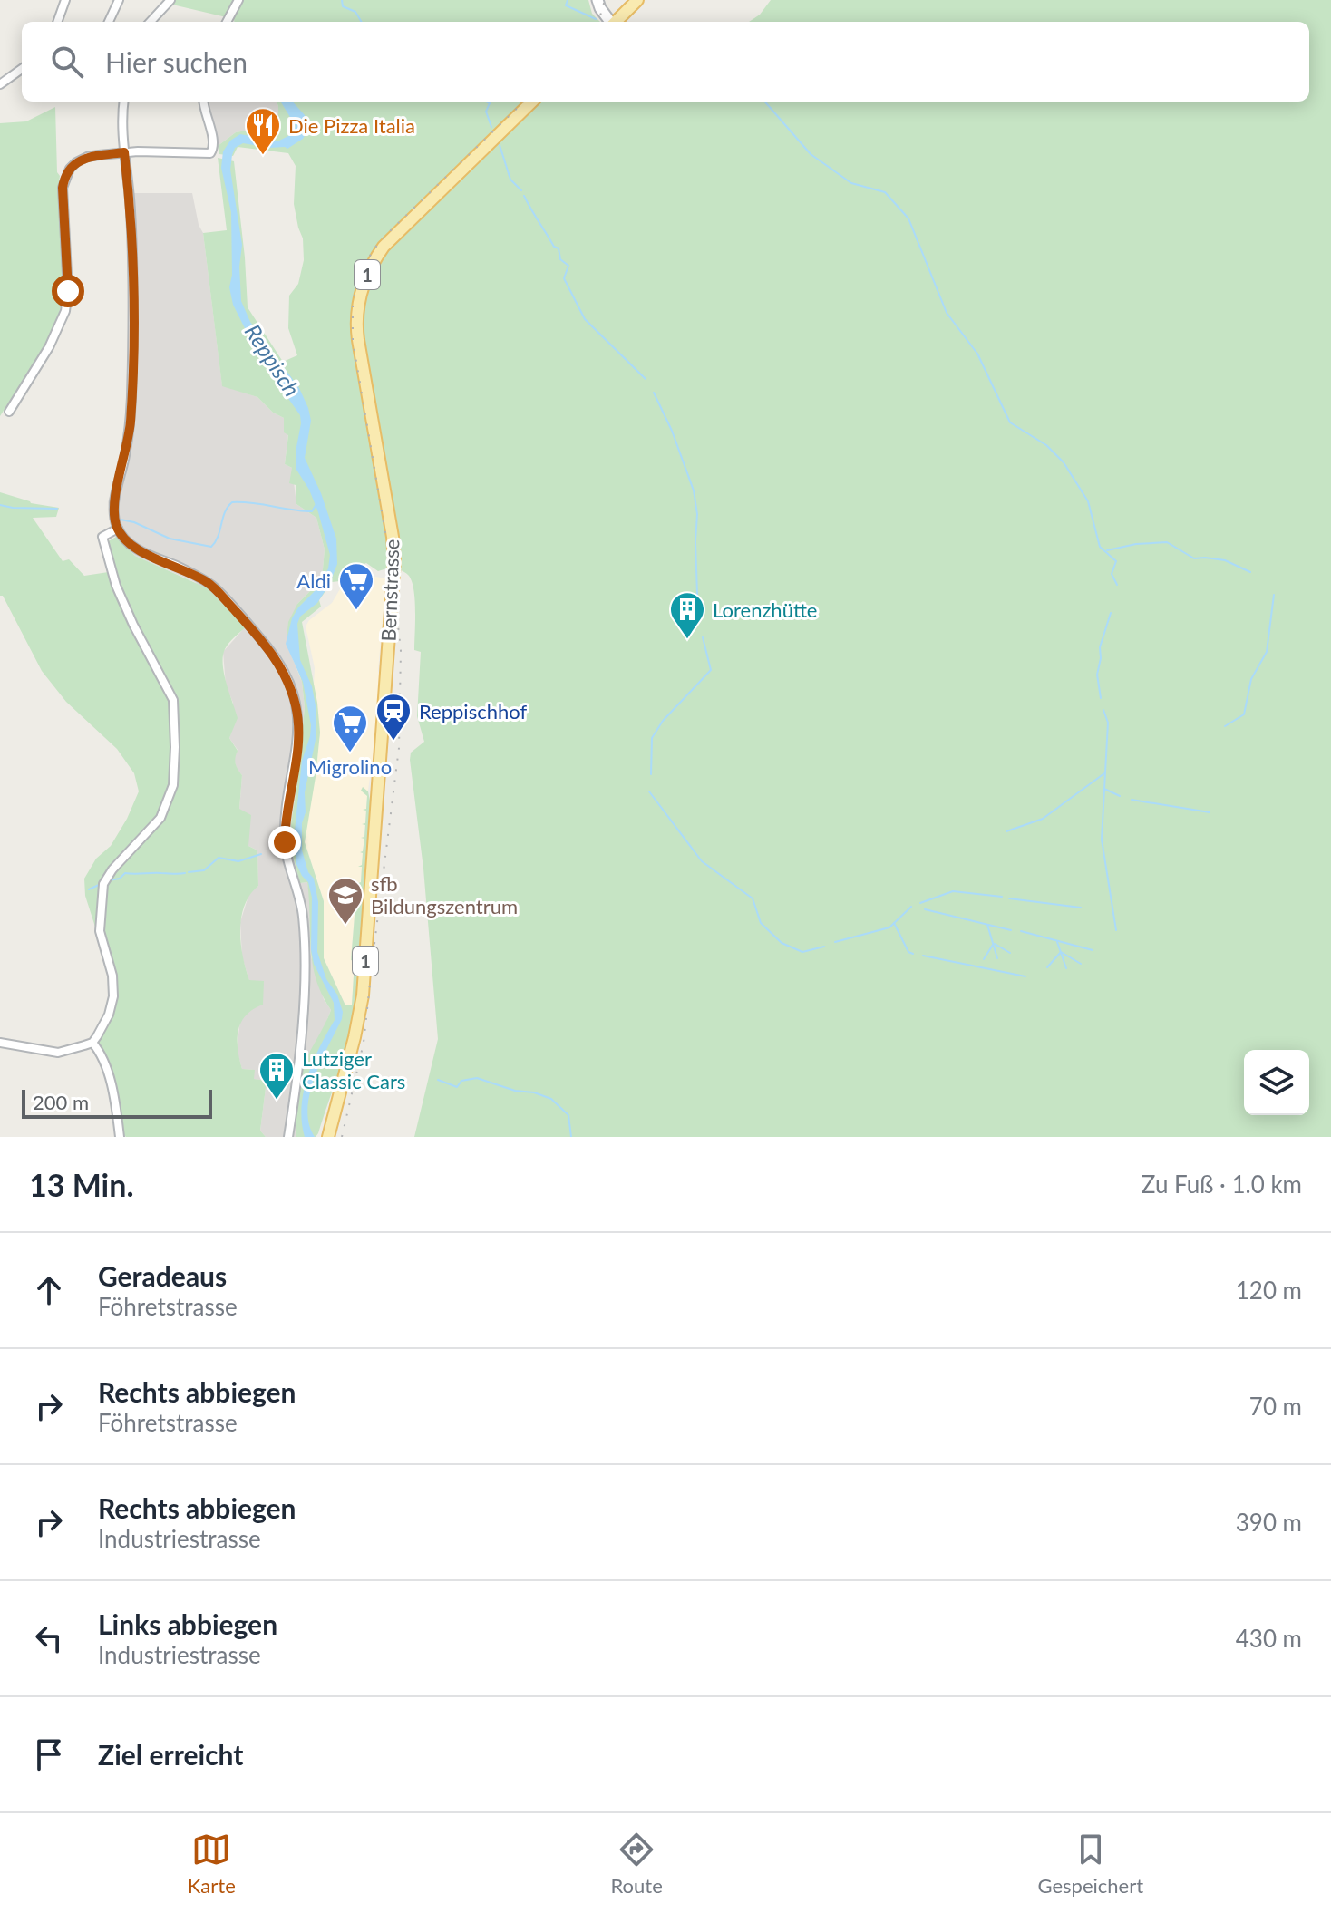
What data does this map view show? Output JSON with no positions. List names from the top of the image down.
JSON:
{
  "streets": {
    "main road": ["1", "Bernstrasse"]
  },
  "water": ["Reppisch"],
  "places": {
    "restaurant": ["Die Pizza Italia"],
    "supermarket": ["Aldi", "Migrolino"],
    "building": ["Lorenzhütte", "Lutziger Classic Cars"],
    "station": ["Reppischhof"],
    "school or university": ["sfb Bildungszentrum"]
  },
  "scale_bar": "200 m",
  "page": {
    "search": "Hier suchen",
    "scale": "200 m",
    "heading": ["13 Min.", "Zu Fuß · 1.0 km"],
    "list": [
      ["Geradeaus", "Föhretstrasse", "120 m"],
      ["Rechts abbiegen", "Föhretstrasse", "70 m"],
      ["Rechts abbiegen", "Industriestrasse", "390 m"],
      ["Links abbiegen", "Industriestrasse", "430 m"],
      "Ziel erreicht"
    ],
    "nav": ["Karte", "Route", "Gespeichert"]
  }
}
